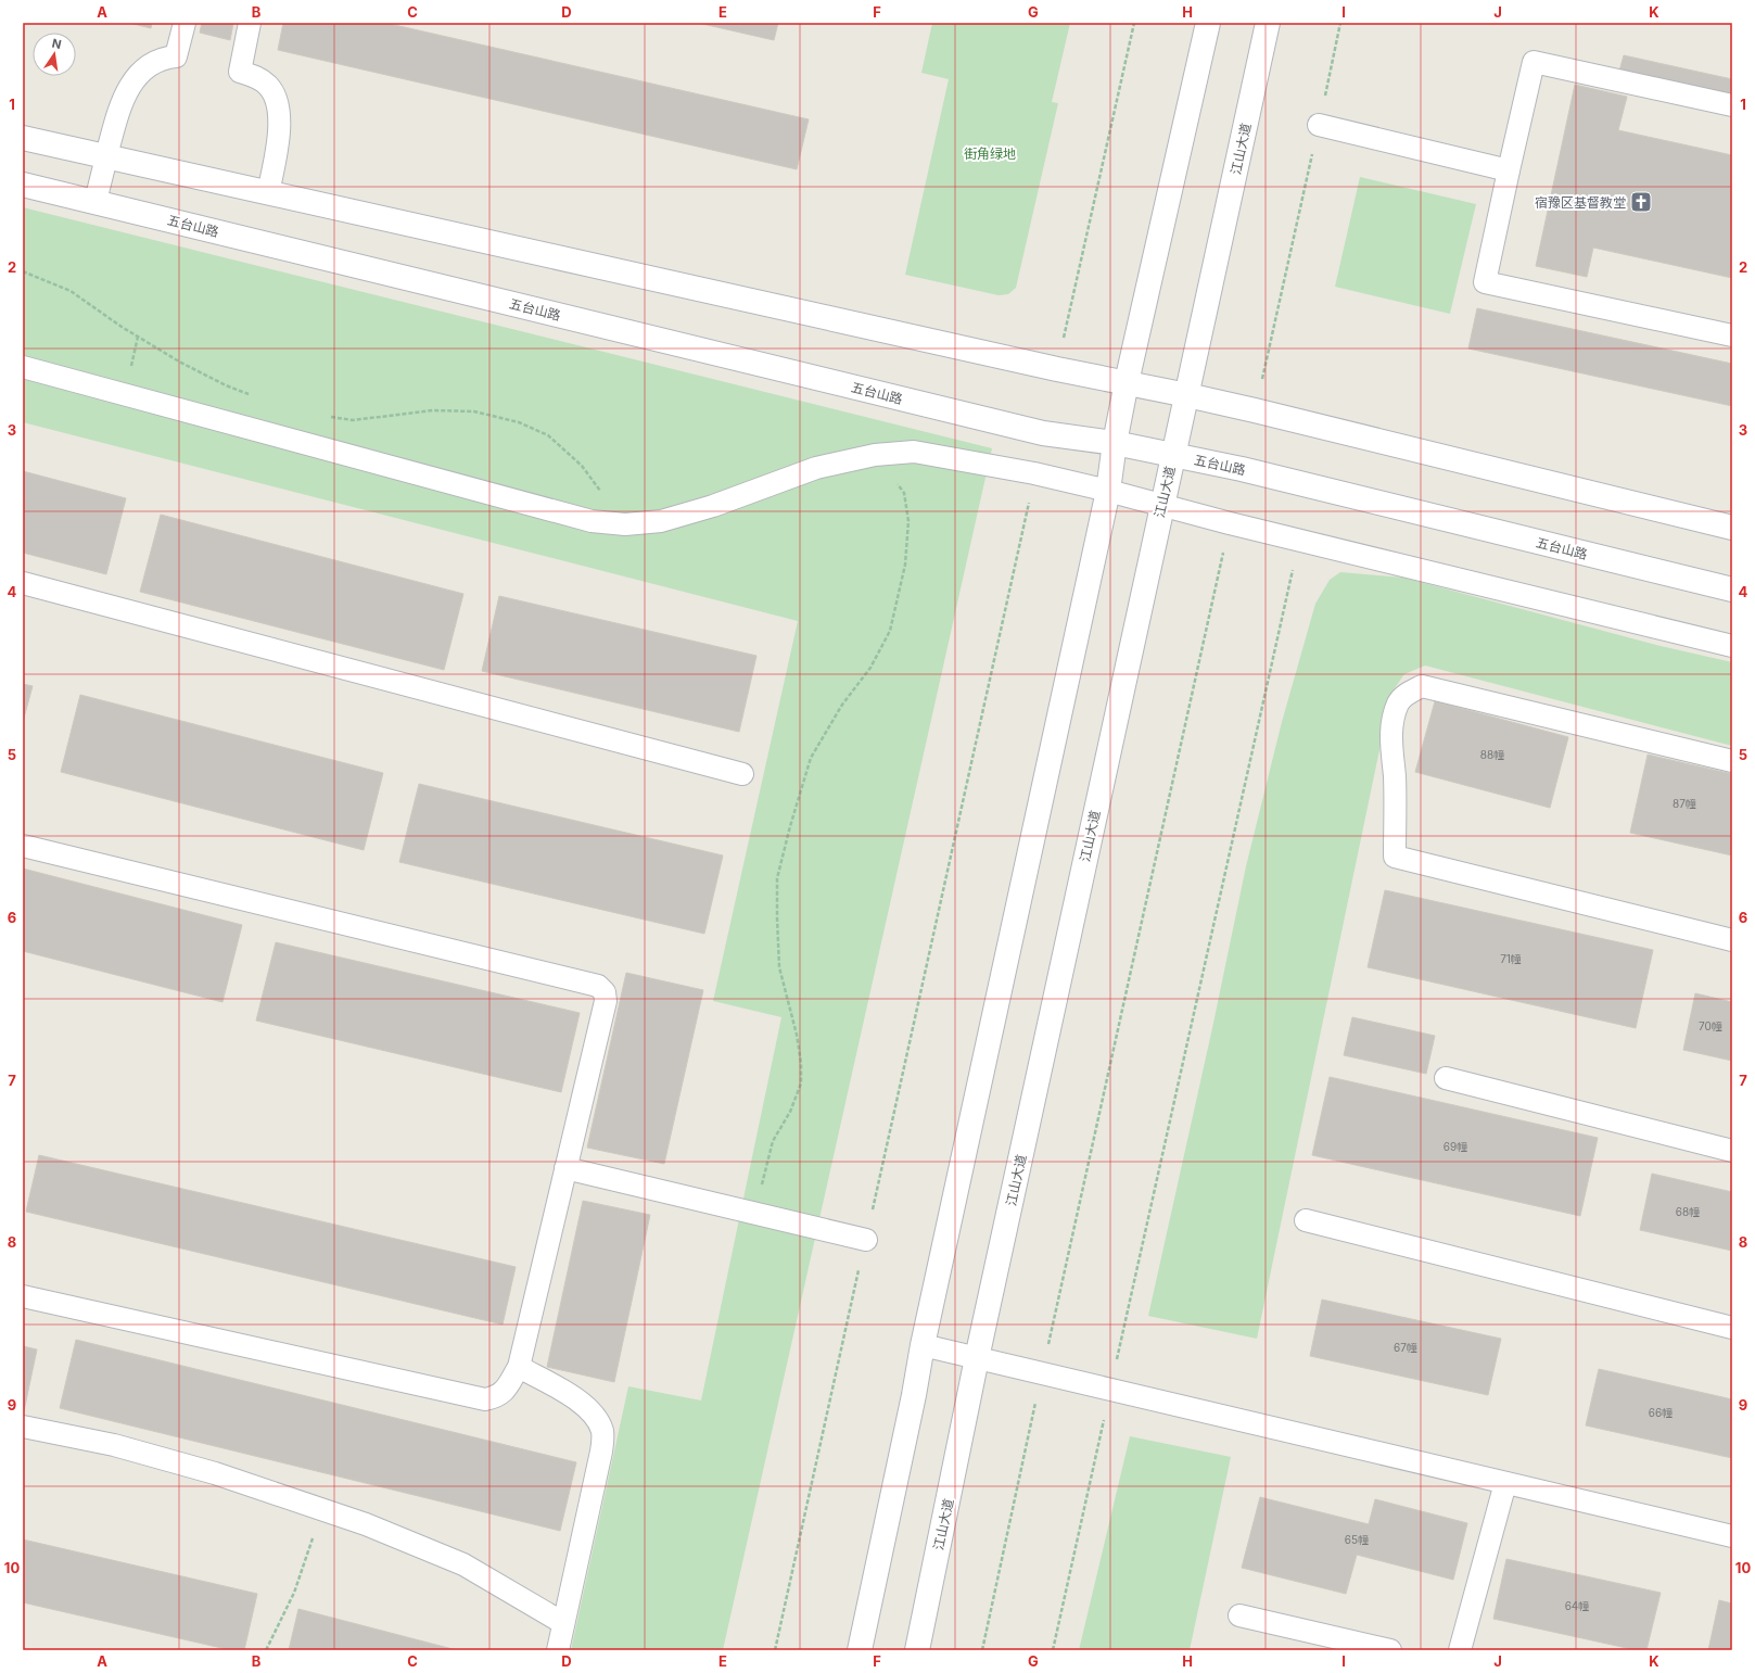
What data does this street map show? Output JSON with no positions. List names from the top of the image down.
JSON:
{
  "streets": {
    "main road": ["江山大道", "五台山路"]
  },
  "crossings": [
    ["江山大道", "五台山路"]
  ],
  "parks": ["街角绿地"],
  "places": {
    "church": ["宿豫区基督教堂"]
  },
  "house_numbers": [
    "88幢",
    "87幢",
    "71幢",
    "70幢",
    "69幢",
    "68幢",
    "67幢",
    "66幢",
    "65幢",
    "64幢"
  ],
  "north": "top",
  "grid": {
    "columns": [
      "A",
      "B",
      "C",
      "D",
      "E",
      "F",
      "G",
      "H",
      "I",
      "J",
      "K"
    ],
    "rows": [
      "1",
      "2",
      "3",
      "4",
      "5",
      "6",
      "7",
      "8",
      "9",
      "10"
    ]
  }
}
